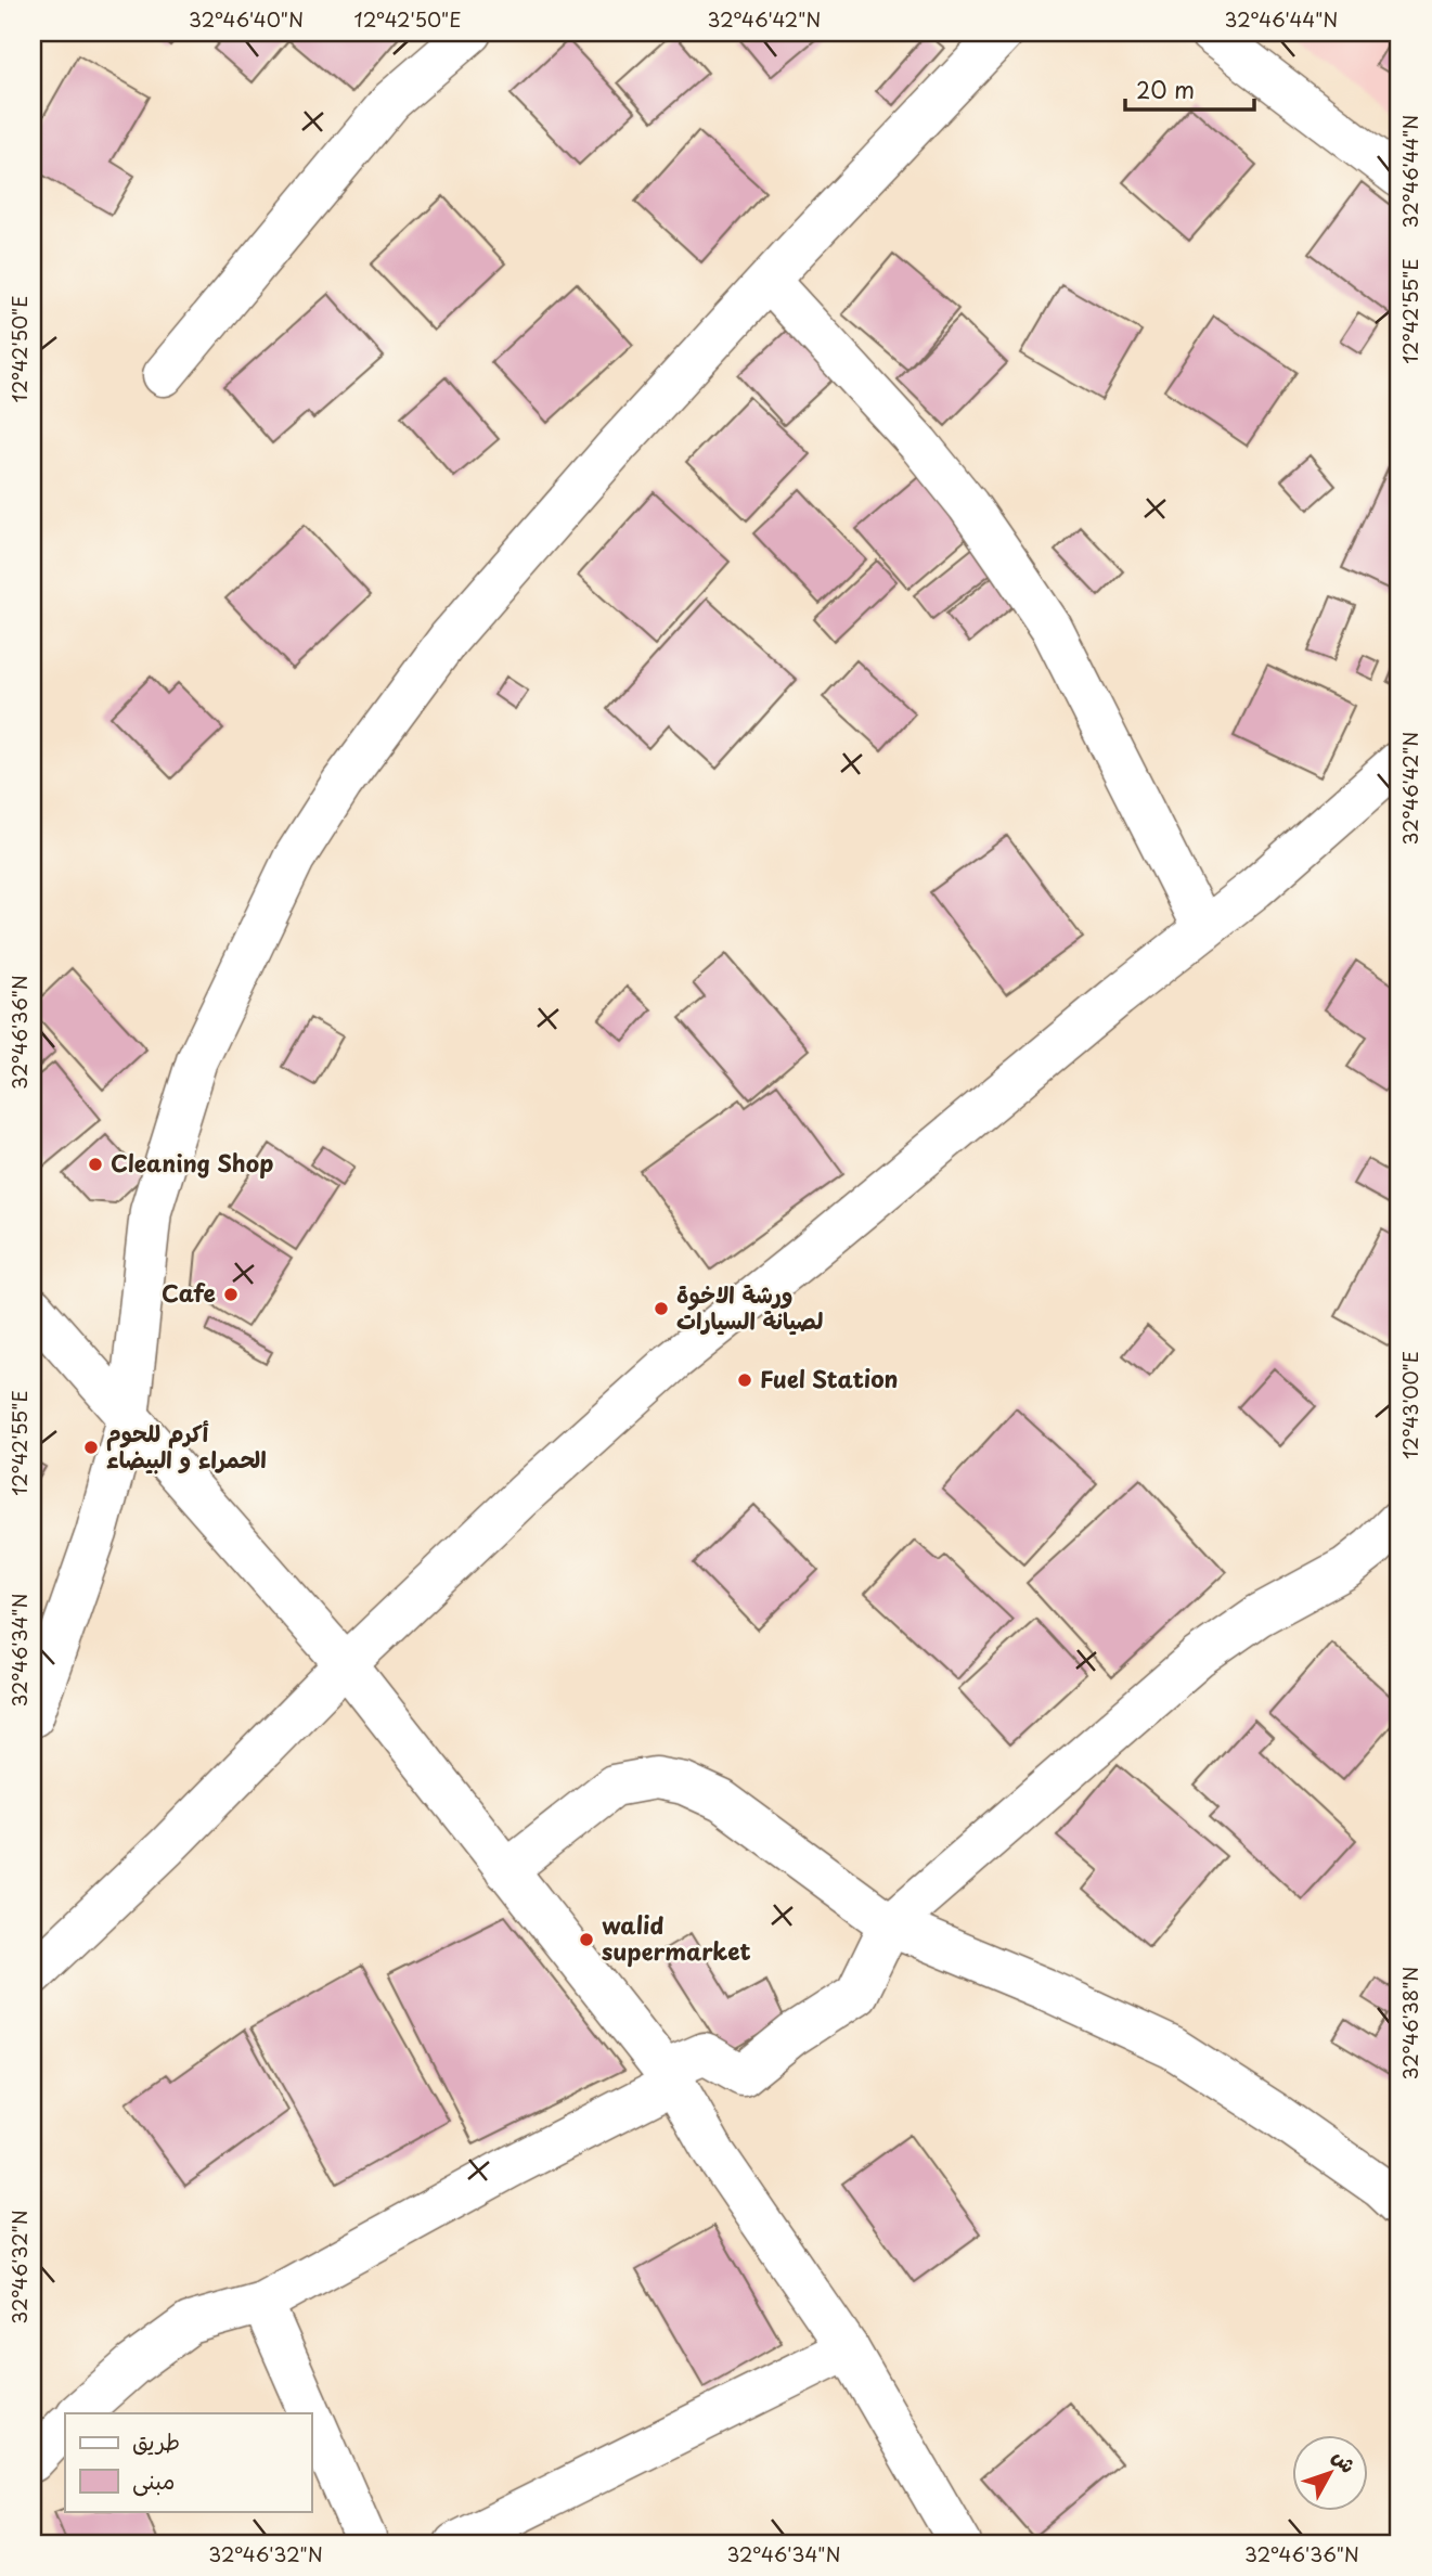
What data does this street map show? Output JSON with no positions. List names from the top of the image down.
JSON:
{
  "places": [
    "Cleaning Shop",
    "Cafe",
    "ورشة الاخوة لصيانة السيارات",
    "Fuel Station",
    "أكرم للحوم الحمراء و البيضاء",
    "walid supermarket"
  ],
  "legend": ["طريق", "مبنى"],
  "scale_bar": "20 m",
  "north": "top right",
  "coordinates": [
    "32°46'40\"N",
    "12°42'50\"E",
    "32°46'42\"N",
    "32°46'44\"N",
    "12°42'55\"E",
    "32°46'36\"N",
    "12°43'00\"E",
    "32°46'34\"N",
    "32°46'38\"N",
    "32°46'32\"N"
  ]
}
